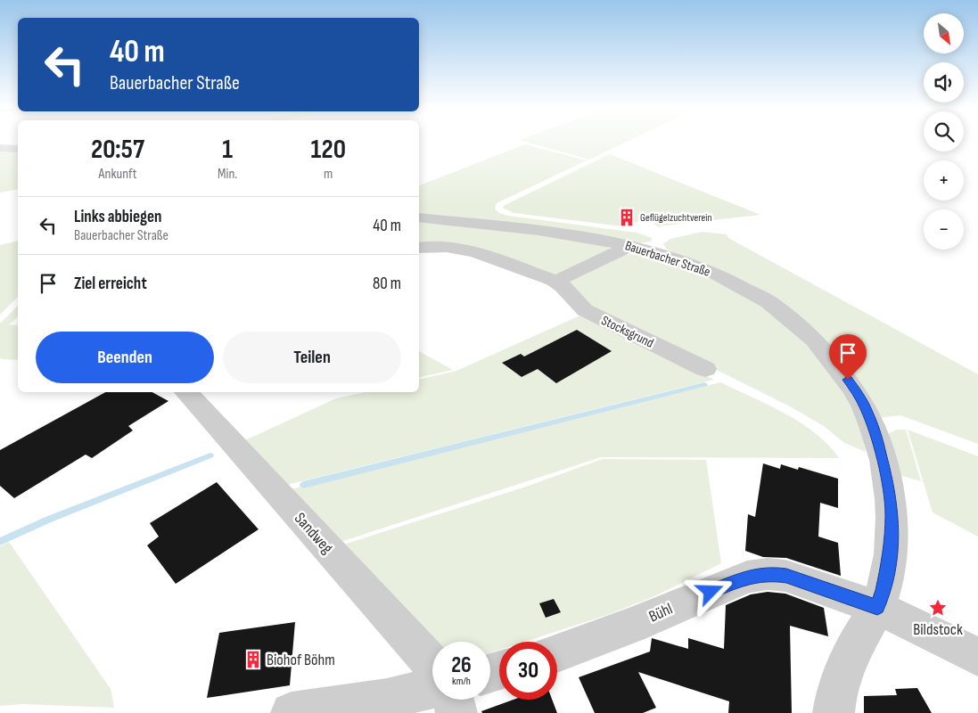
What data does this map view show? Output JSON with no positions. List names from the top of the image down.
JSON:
{
  "streets": {
    "street": [
      "Bauerbacher Straße",
      "Stocksgrund",
      "Sandweg",
      "Bühl"
    ]
  },
  "crossings": [
    ["Bauerbacher Straße", "Bühl"]
  ],
  "places": {
    "building": ["Geflügelzuchtverein", "Biohof Böhm"],
    "place": ["Bildstock"]
  },
  "north": "bottom right",
  "page": {
    "map_buttons": ["+", "−"],
    "turn": ["40 m", "Bauerbacher Straße"],
    "eta": [
      "20:57",
      "Ankunft",
      "1",
      "Min.",
      "120",
      "m"
    ],
    "list": [
      {
        "name": "Links abbiegen",
        "note": "Bauerbacher Straße",
        "value": "40 m"
      },
      {
        "name": "Ziel erreicht",
        "value": "80 m"
      }
    ],
    "buttons": ["Beenden", "Teilen"],
    "speed": "26 km/h",
    "limit": "30"
  }
}
